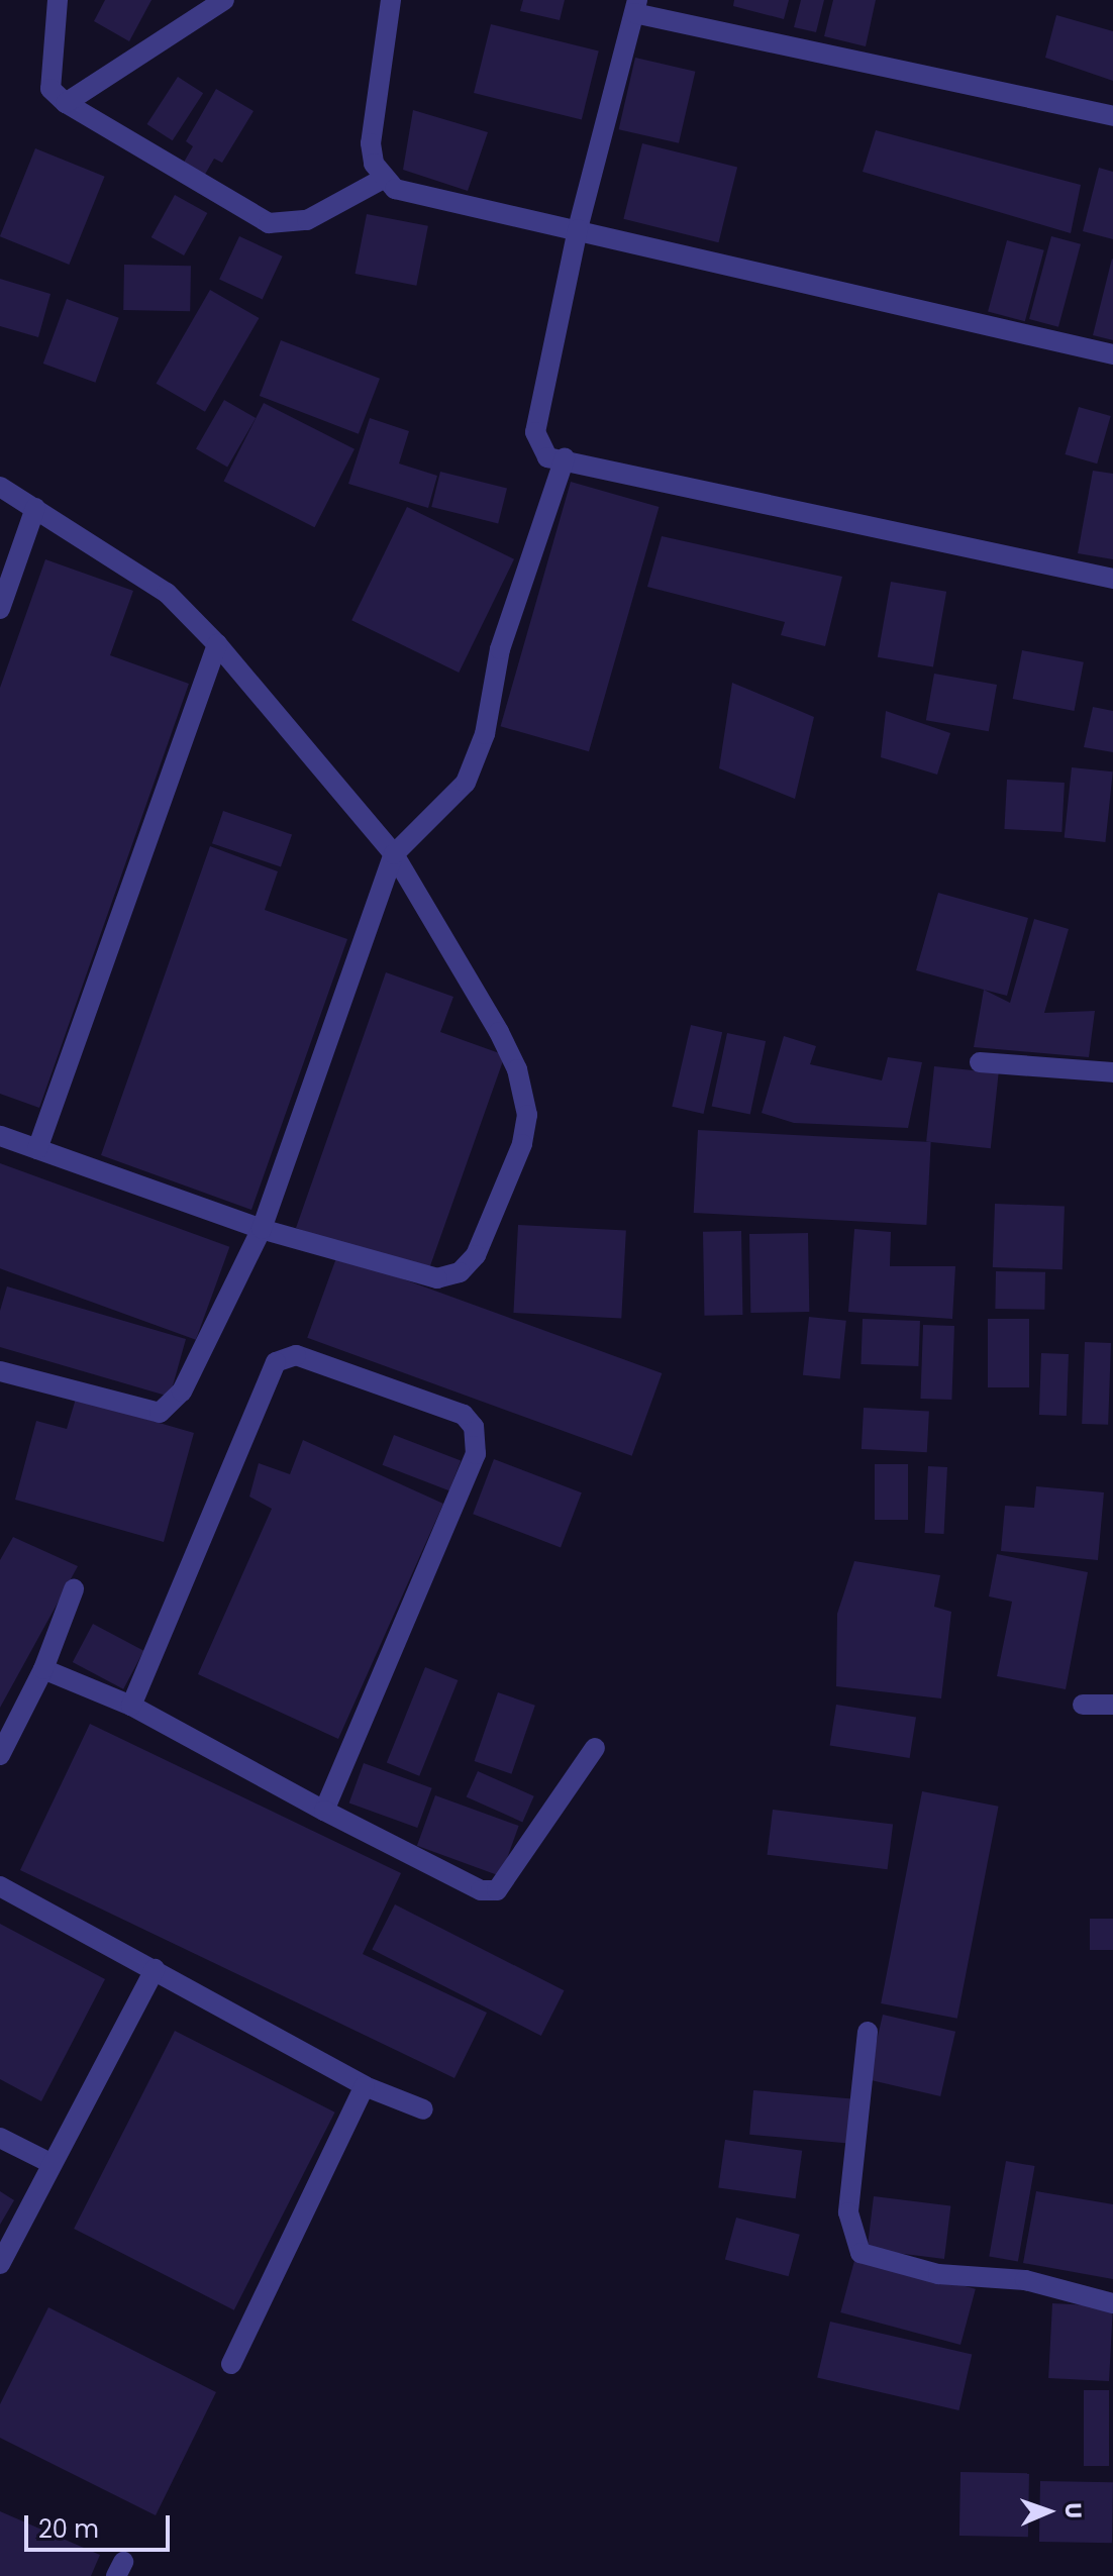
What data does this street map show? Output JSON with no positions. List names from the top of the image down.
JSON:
{
  "scale_bar": "20 m",
  "north": "right"
}
